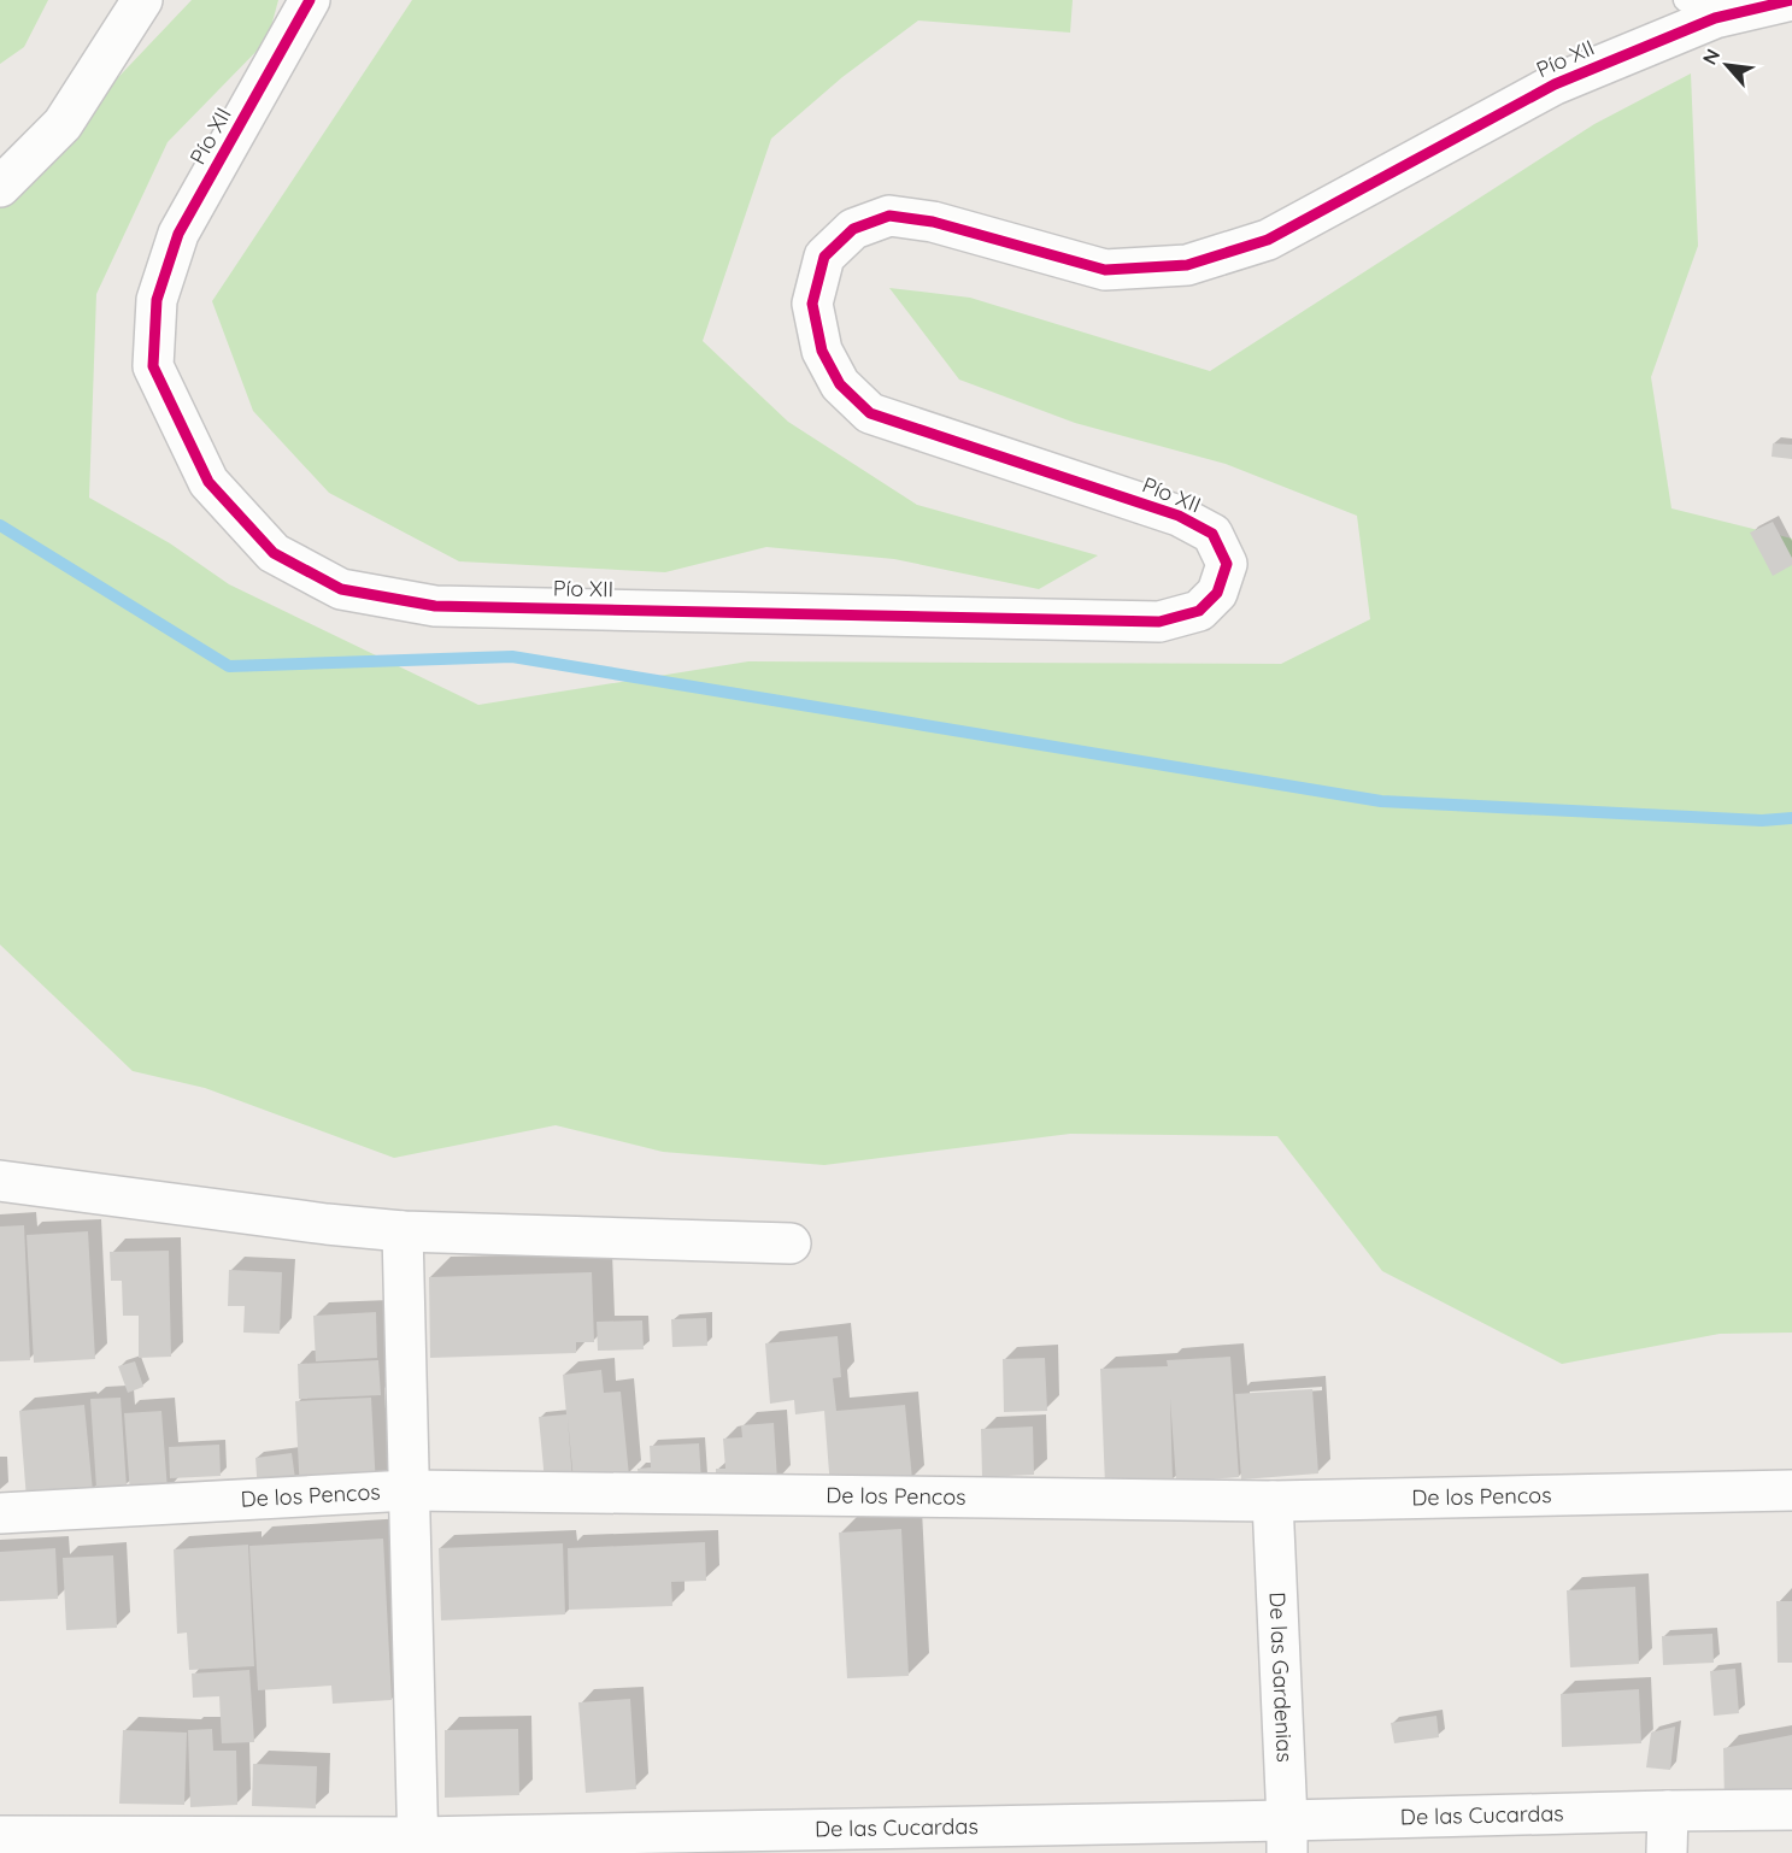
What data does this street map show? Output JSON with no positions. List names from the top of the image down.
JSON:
{
  "streets": {
    "street": [
      "Pío XII",
      "De los Pencos",
      "De las Gardenias",
      "De las Cucardas"
    ]
  },
  "crossings": [
    ["De los Pencos", "De las Gardenias"],
    ["De las Gardenias", "De las Cucardas"]
  ],
  "north": "top left"
}
